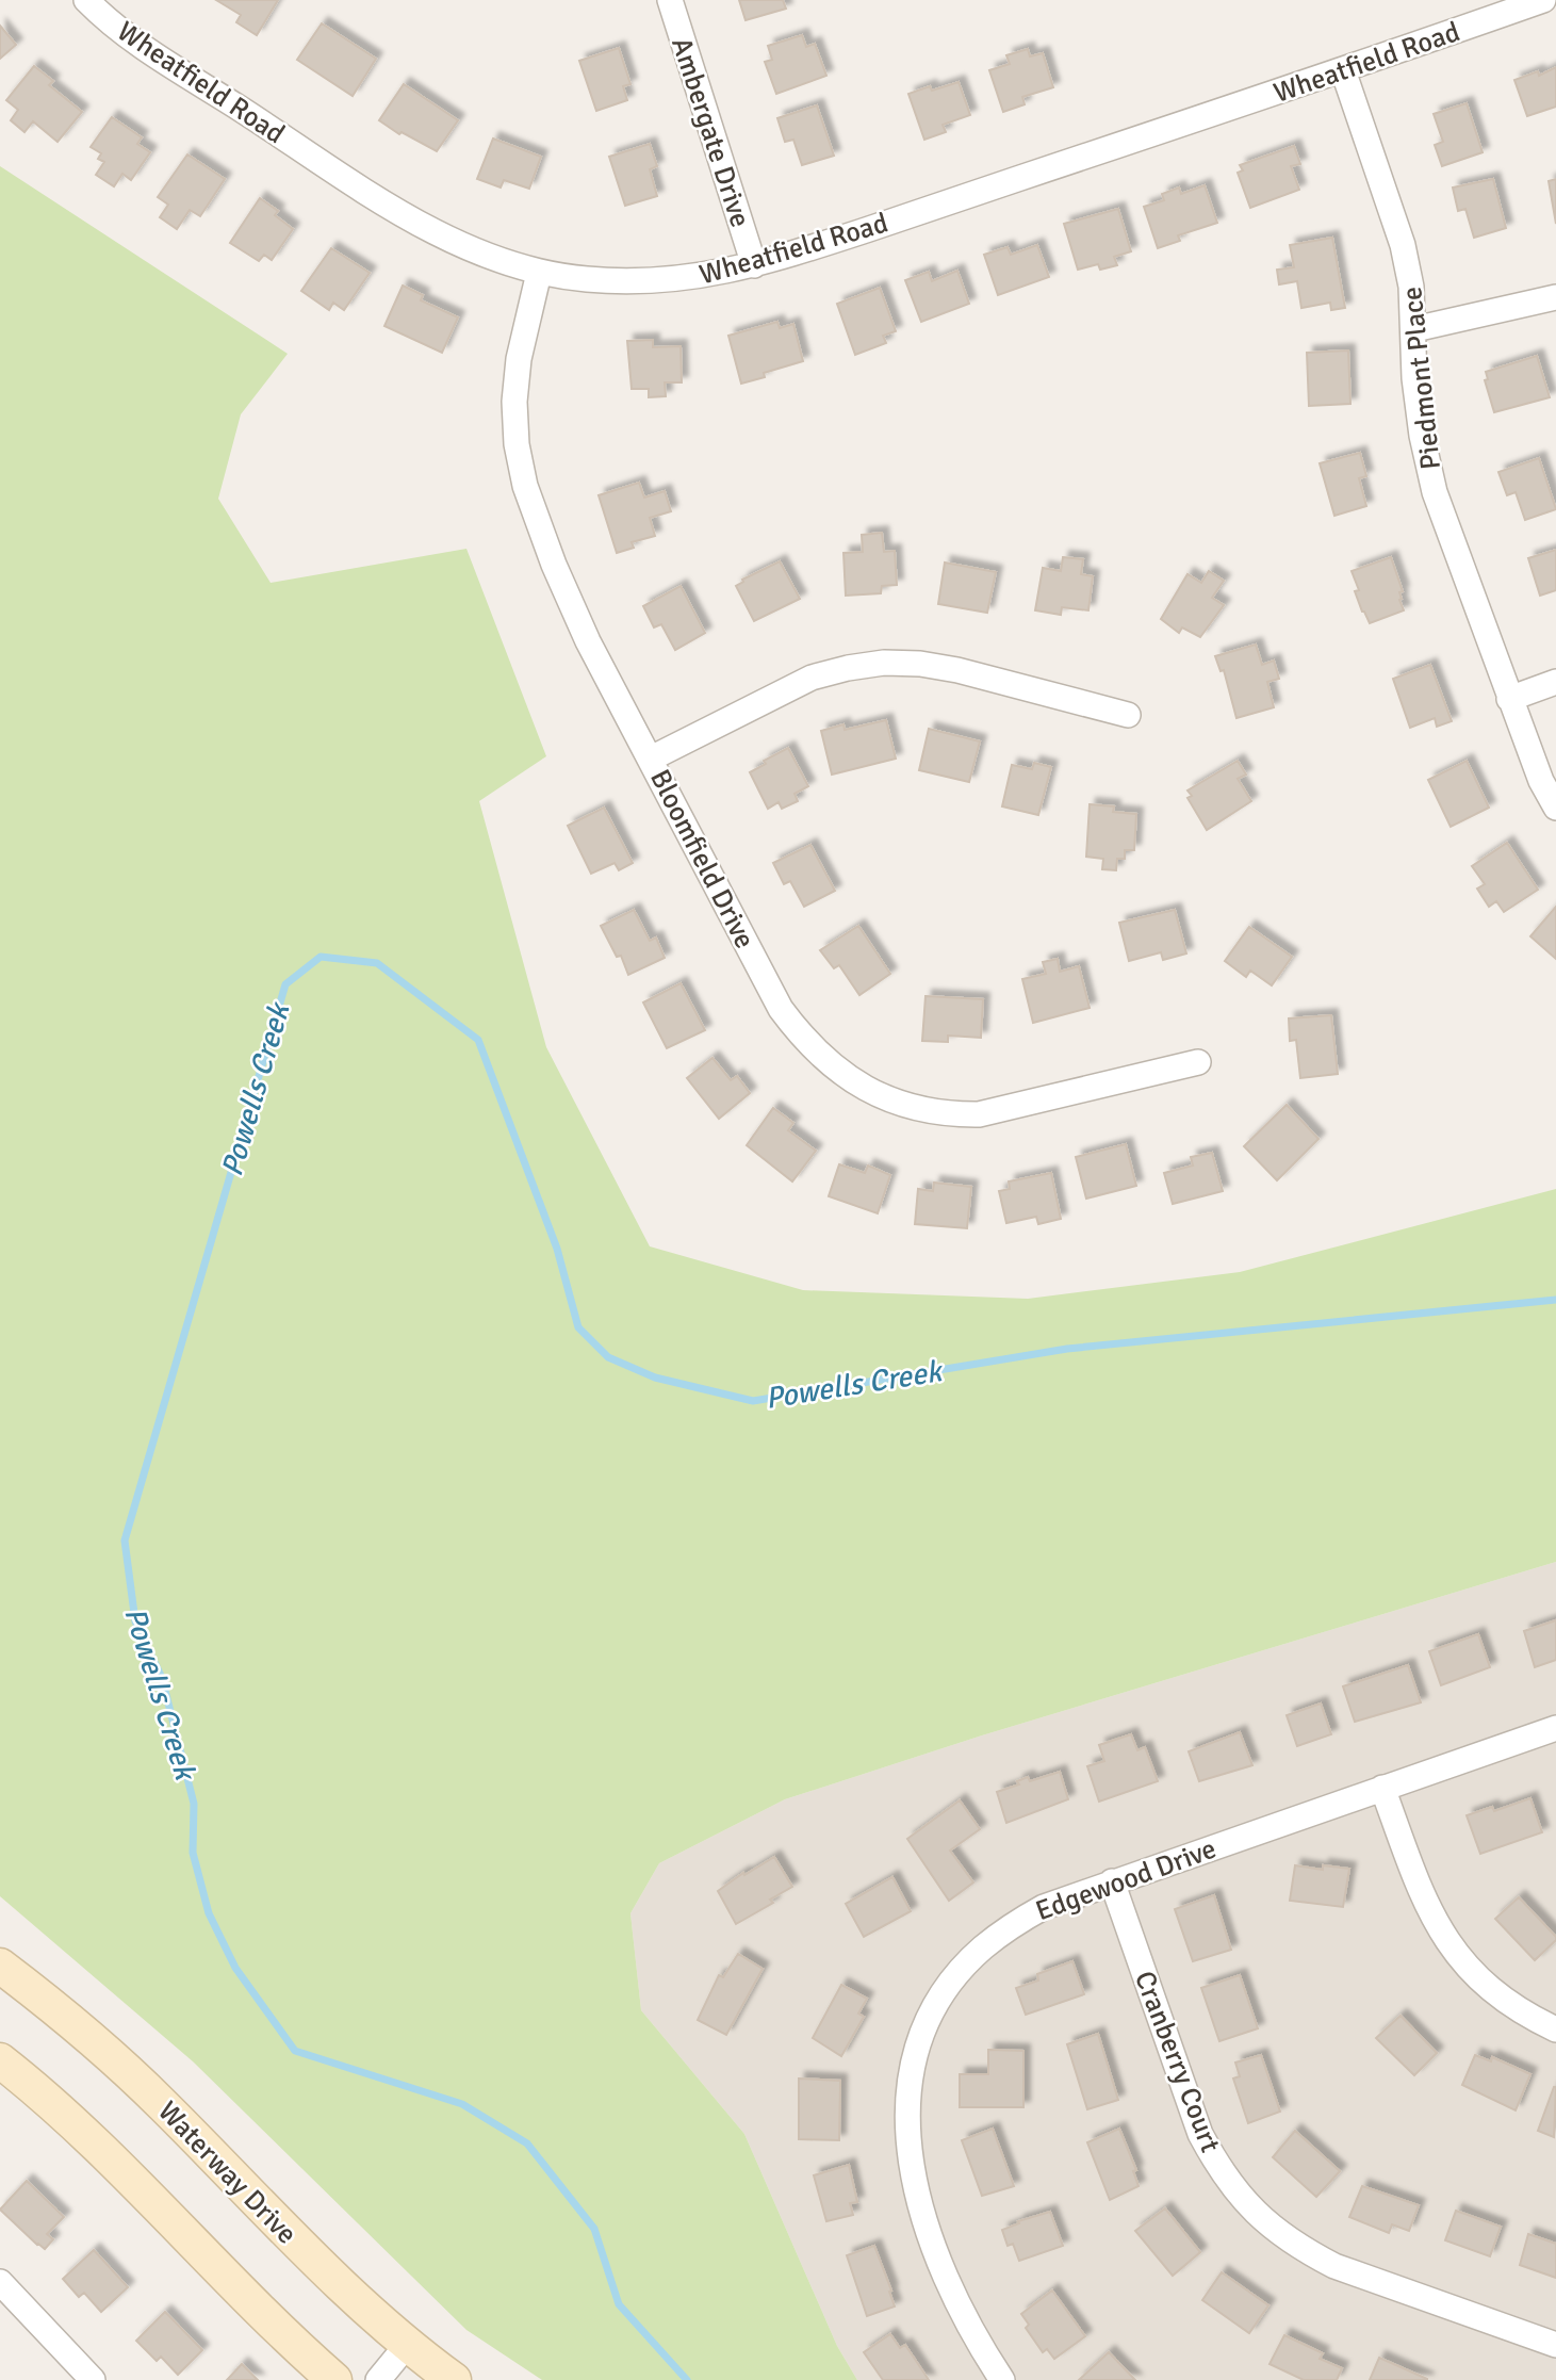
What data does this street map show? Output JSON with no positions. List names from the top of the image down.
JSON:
{
  "streets": {
    "main road": ["Waterway Drive"],
    "street": [
      "Wheatfield Road",
      "Ambergate Drive",
      "Piedmont Place",
      "Bloomfield Drive",
      "Edgewood Drive",
      "Cranberry Court"
    ]
  },
  "crossings": [
    ["Wheatfield Road", "Ambergate Drive"],
    ["Wheatfield Road", "Piedmont Place"],
    ["Wheatfield Road", "Bloomfield Drive"],
    ["Edgewood Drive", "Cranberry Court"]
  ],
  "water": ["Powells Creek"]
}
